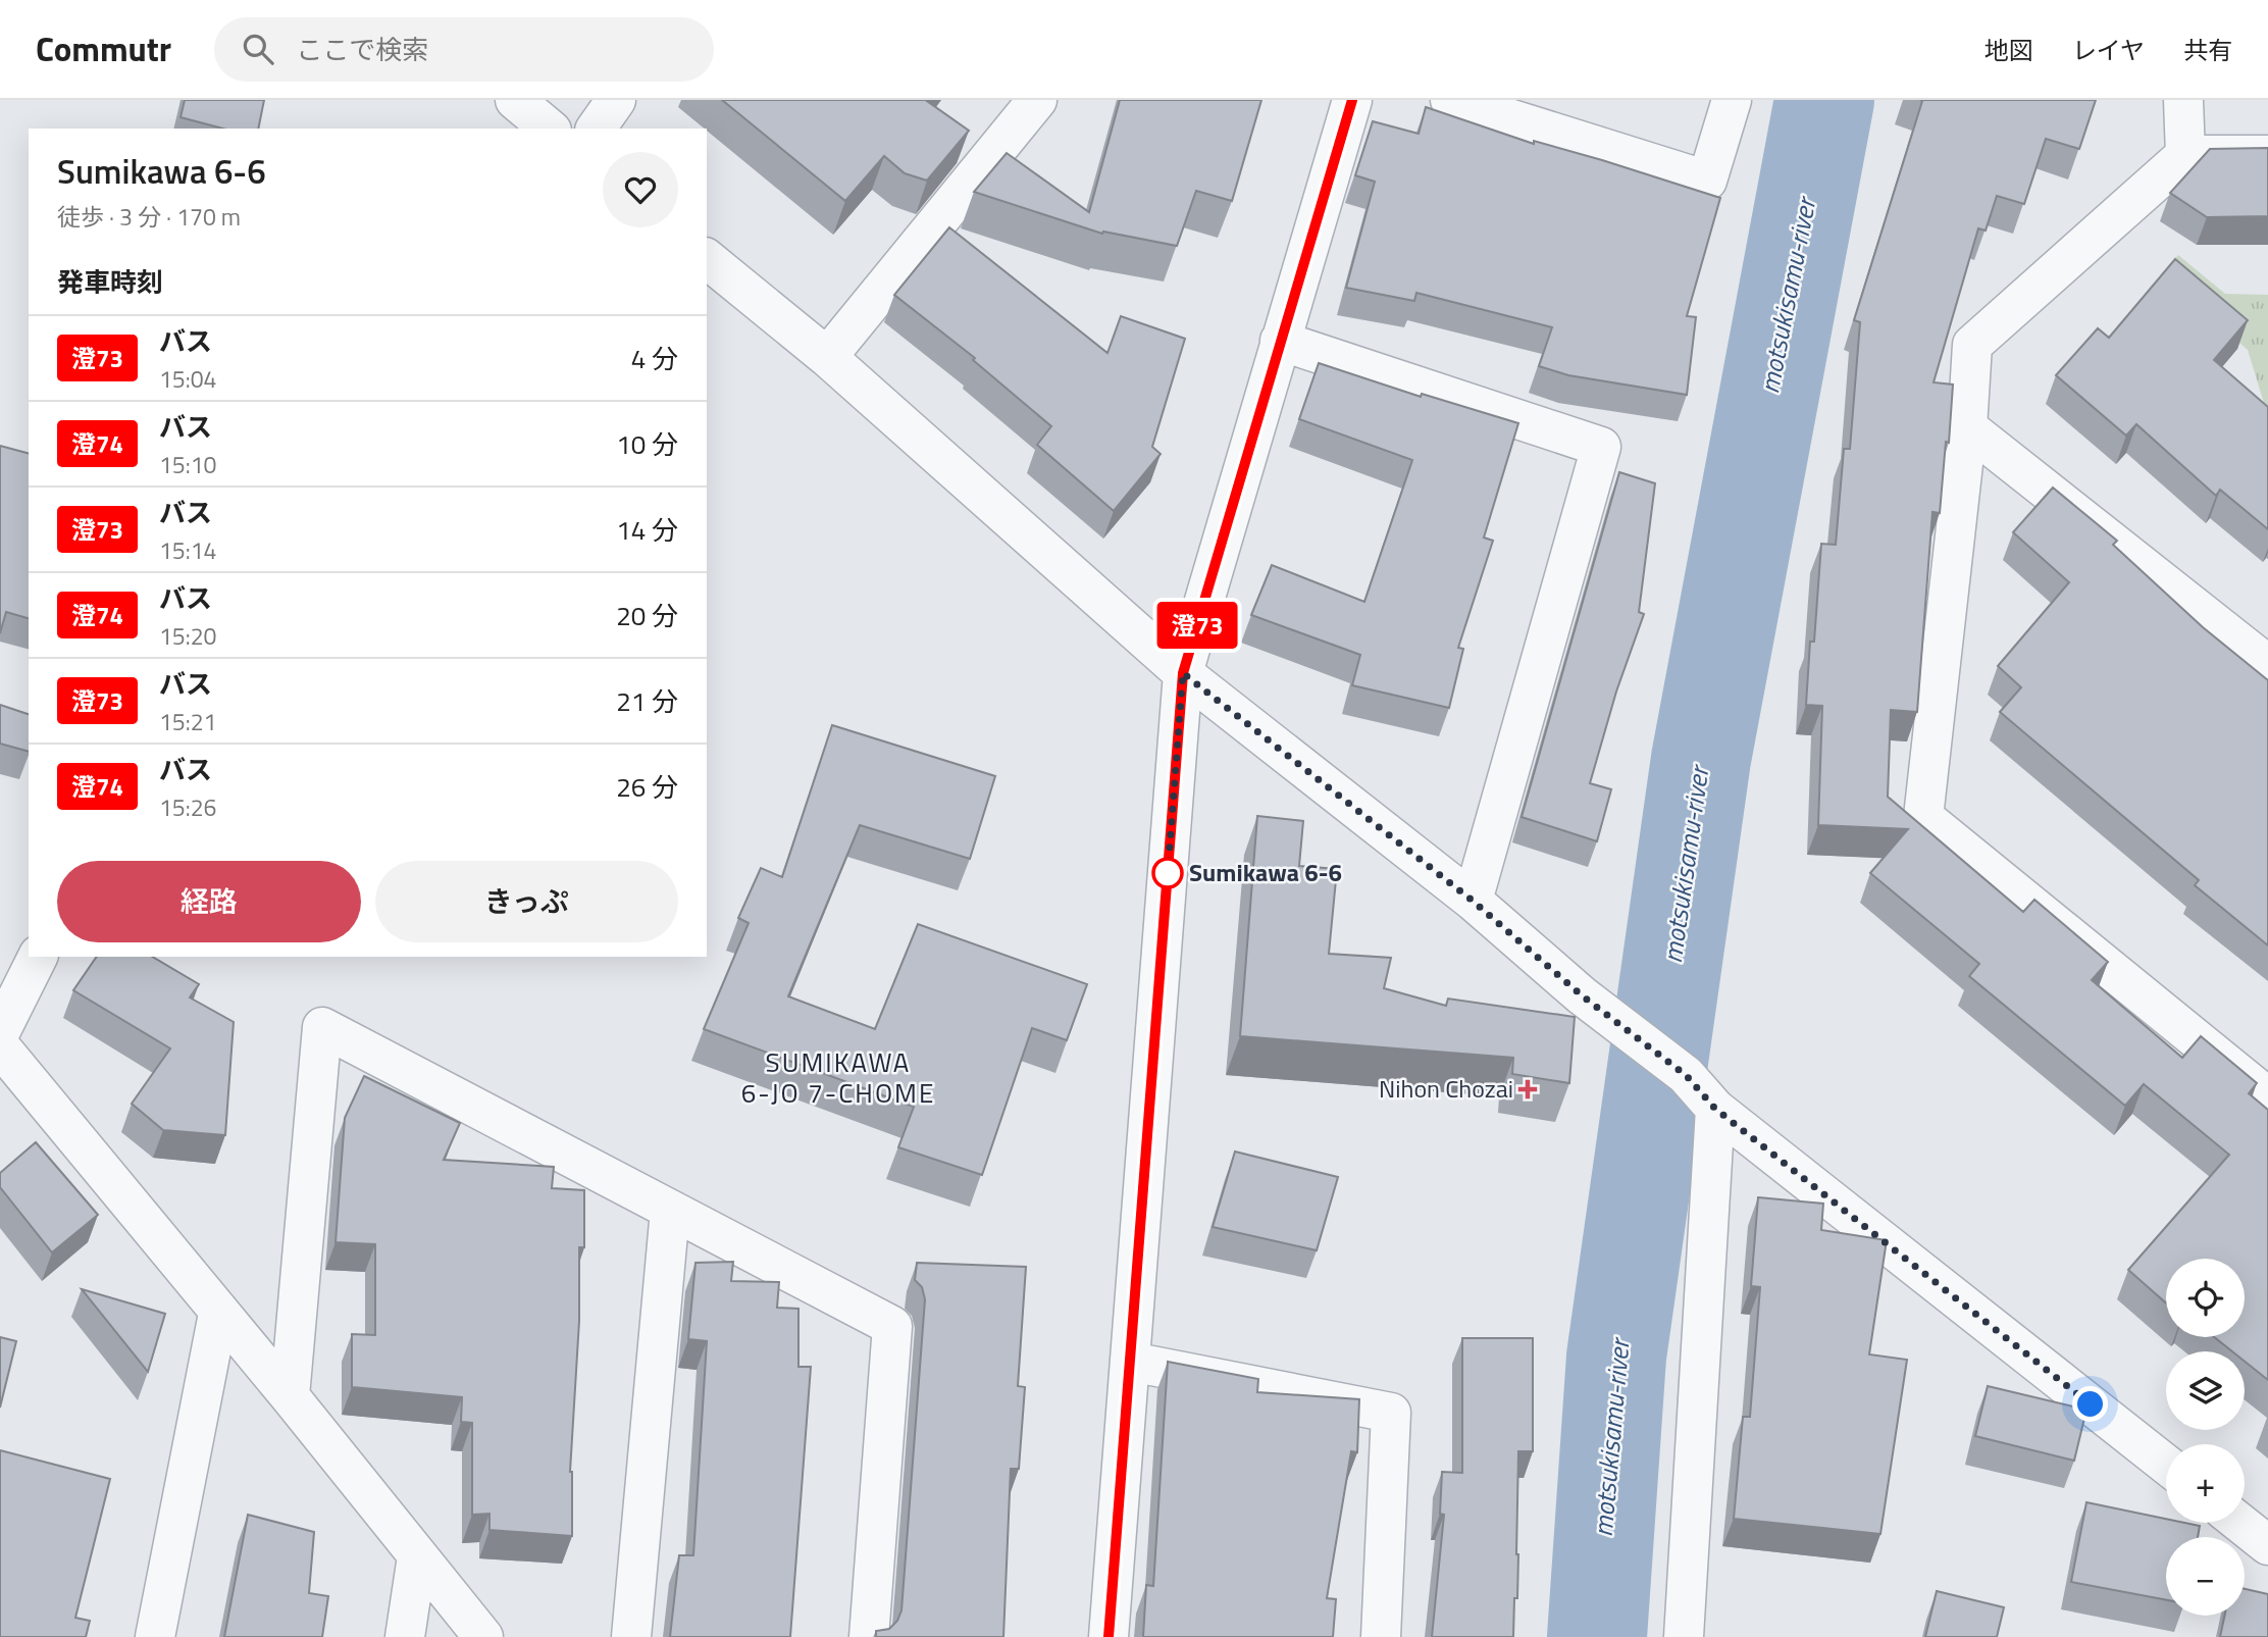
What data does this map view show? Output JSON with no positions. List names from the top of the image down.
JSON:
{
  "districts": ["SUMIKAWA 6-JO 7-CHOME"],
  "water": ["motsukisamu-river"],
  "places": {
    "other": ["Sumikawa 6-6"],
    "health": ["Nihon Chozai"]
  },
  "lines": ["bus line 澄73"],
  "page": {
    "header": "Commutr",
    "search": "ここで検索",
    "nav": ["地図", "レイヤ", "共有"],
    "on_map": "澄73",
    "heading": [
      ["Sumikawa 6-6", "徒歩 · 3 分 · 170 m"],
      "発車時刻"
    ],
    "list": [
      {
        "mark": "澄73",
        "name": "バス",
        "note": "15:04",
        "value": "4 分"
      },
      {
        "mark": "澄74",
        "name": "バス",
        "note": "15:10",
        "value": "10 分"
      },
      {
        "mark": "澄73",
        "name": "バス",
        "note": "15:14",
        "value": "14 分"
      },
      {
        "mark": "澄74",
        "name": "バス",
        "note": "15:20",
        "value": "20 分"
      },
      {
        "mark": "澄73",
        "name": "バス",
        "note": "15:21",
        "value": "21 分"
      },
      {
        "mark": "澄74",
        "name": "バス",
        "note": "15:26",
        "value": "26 分"
      }
    ],
    "buttons": ["経路", "きっぷ"],
    "map_buttons": ["+", "−"]
  }
}
